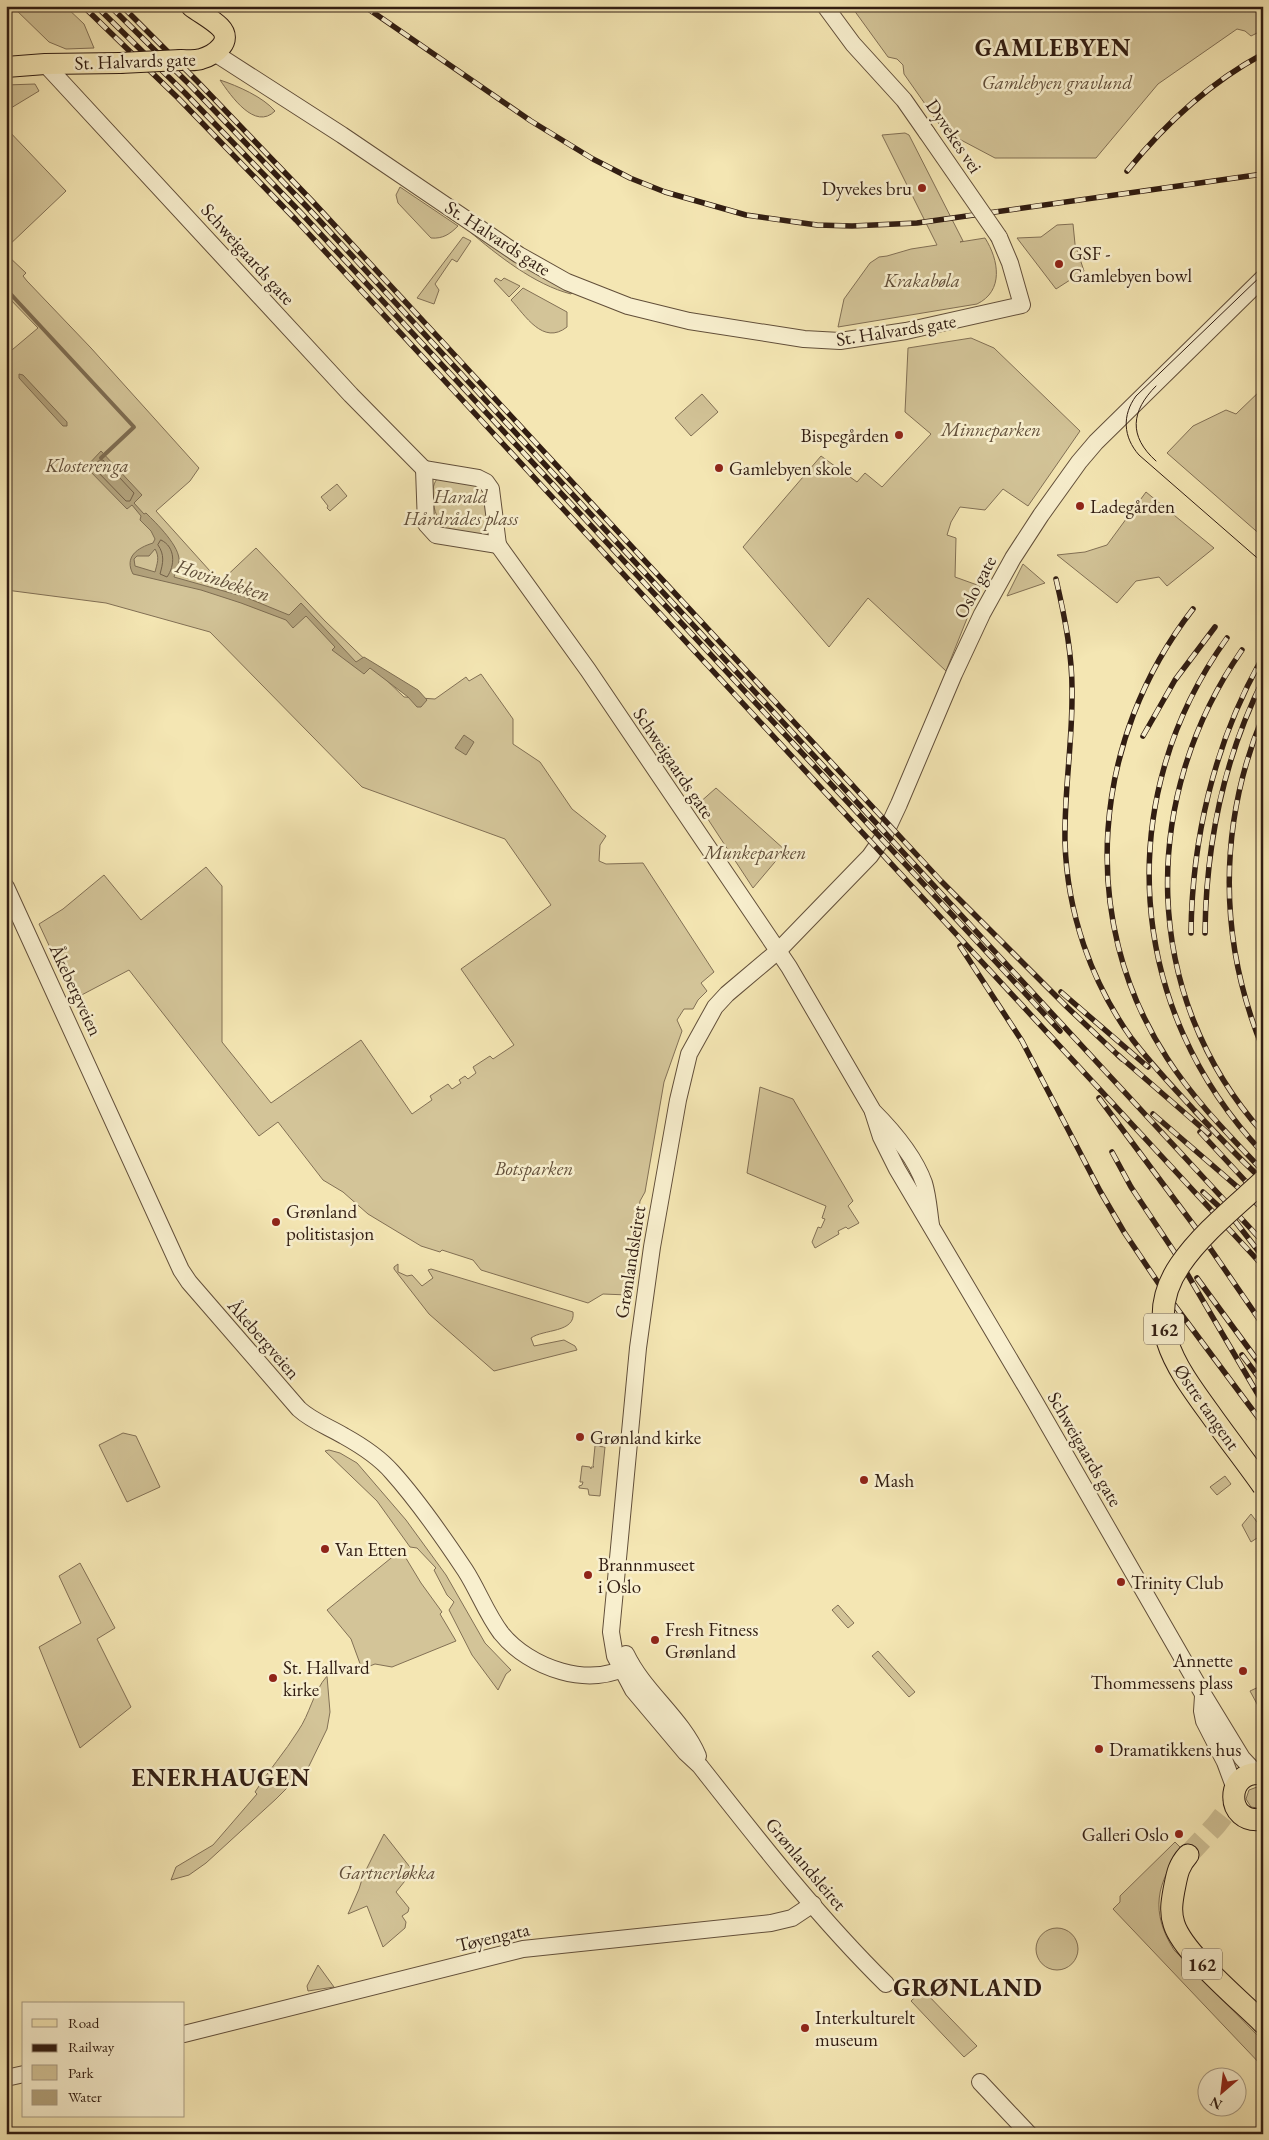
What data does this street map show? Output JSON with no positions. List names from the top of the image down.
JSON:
{
  "streets": {
    "highway": ["162", "Østre tangent"],
    "main road": ["St. Halvards gate"],
    "street": [
      "Dyvekes vei",
      "Schweigaards gate",
      "Oslo gate",
      "Åkebergveien",
      "Grønlandsleiret",
      "Tøyengata"
    ]
  },
  "crossings": [
    ["St. Halvards gate", "Dyvekes vei"],
    ["St. Halvards gate", "Schweigaards gate"],
    ["Schweigaards gate", "Oslo gate"],
    ["Schweigaards gate", "Grønlandsleiret"],
    ["Oslo gate", "Grønlandsleiret"],
    ["Åkebergveien", "Grønlandsleiret"],
    ["Grønlandsleiret", "Tøyengata"]
  ],
  "districts": ["GAMLEBYEN", "ENERHAUGEN", "GRØNLAND"],
  "water": ["Hovinbekken"],
  "parks": [
    "Gamlebyen gravlund",
    "Krakabøla",
    "Minneparken",
    "Klosterenga",
    "Harald Hårdrådes plass",
    "Munkeparken",
    "Botsparken",
    "Gartnerløkka"
  ],
  "places": [
    "Dyvekes bru",
    "GSF - Gamlebyen bowl",
    "Bispegården",
    "Gamlebyen skole",
    "Ladegården",
    "Grønland politistasjon",
    "Grønland kirke",
    "Mash",
    "Van Etten",
    "Brannmuseet i Oslo",
    "Trinity Club",
    "Fresh Fitness Grønland",
    "Annette Thommessens plass",
    "St. Hallvard kirke",
    "Dramatikkens hus",
    "Galleri Oslo",
    "Interkulturelt museum"
  ],
  "legend": [
    "Road",
    "Railway",
    "Park",
    "Water"
  ],
  "north": "bottom left"
}
